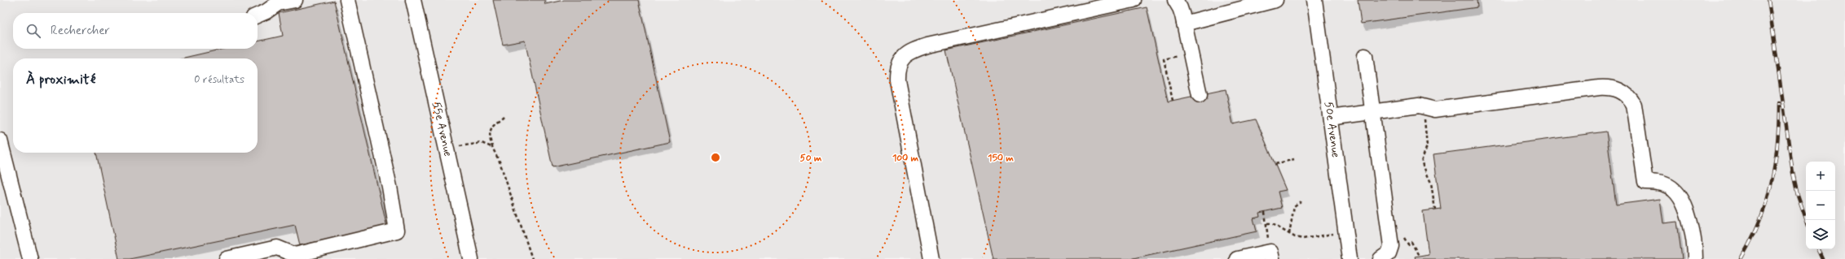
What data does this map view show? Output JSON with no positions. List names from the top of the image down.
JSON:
{
  "streets": {
    "street": ["50e Avenue", "55e Avenue"]
  },
  "page": {
    "search": "Rechercher",
    "heading": ["À proximité", "0 résultats"],
    "map_buttons": ["+", "−"]
  },
  "rings": ["50 m", "100 m", "150 m"]
}
